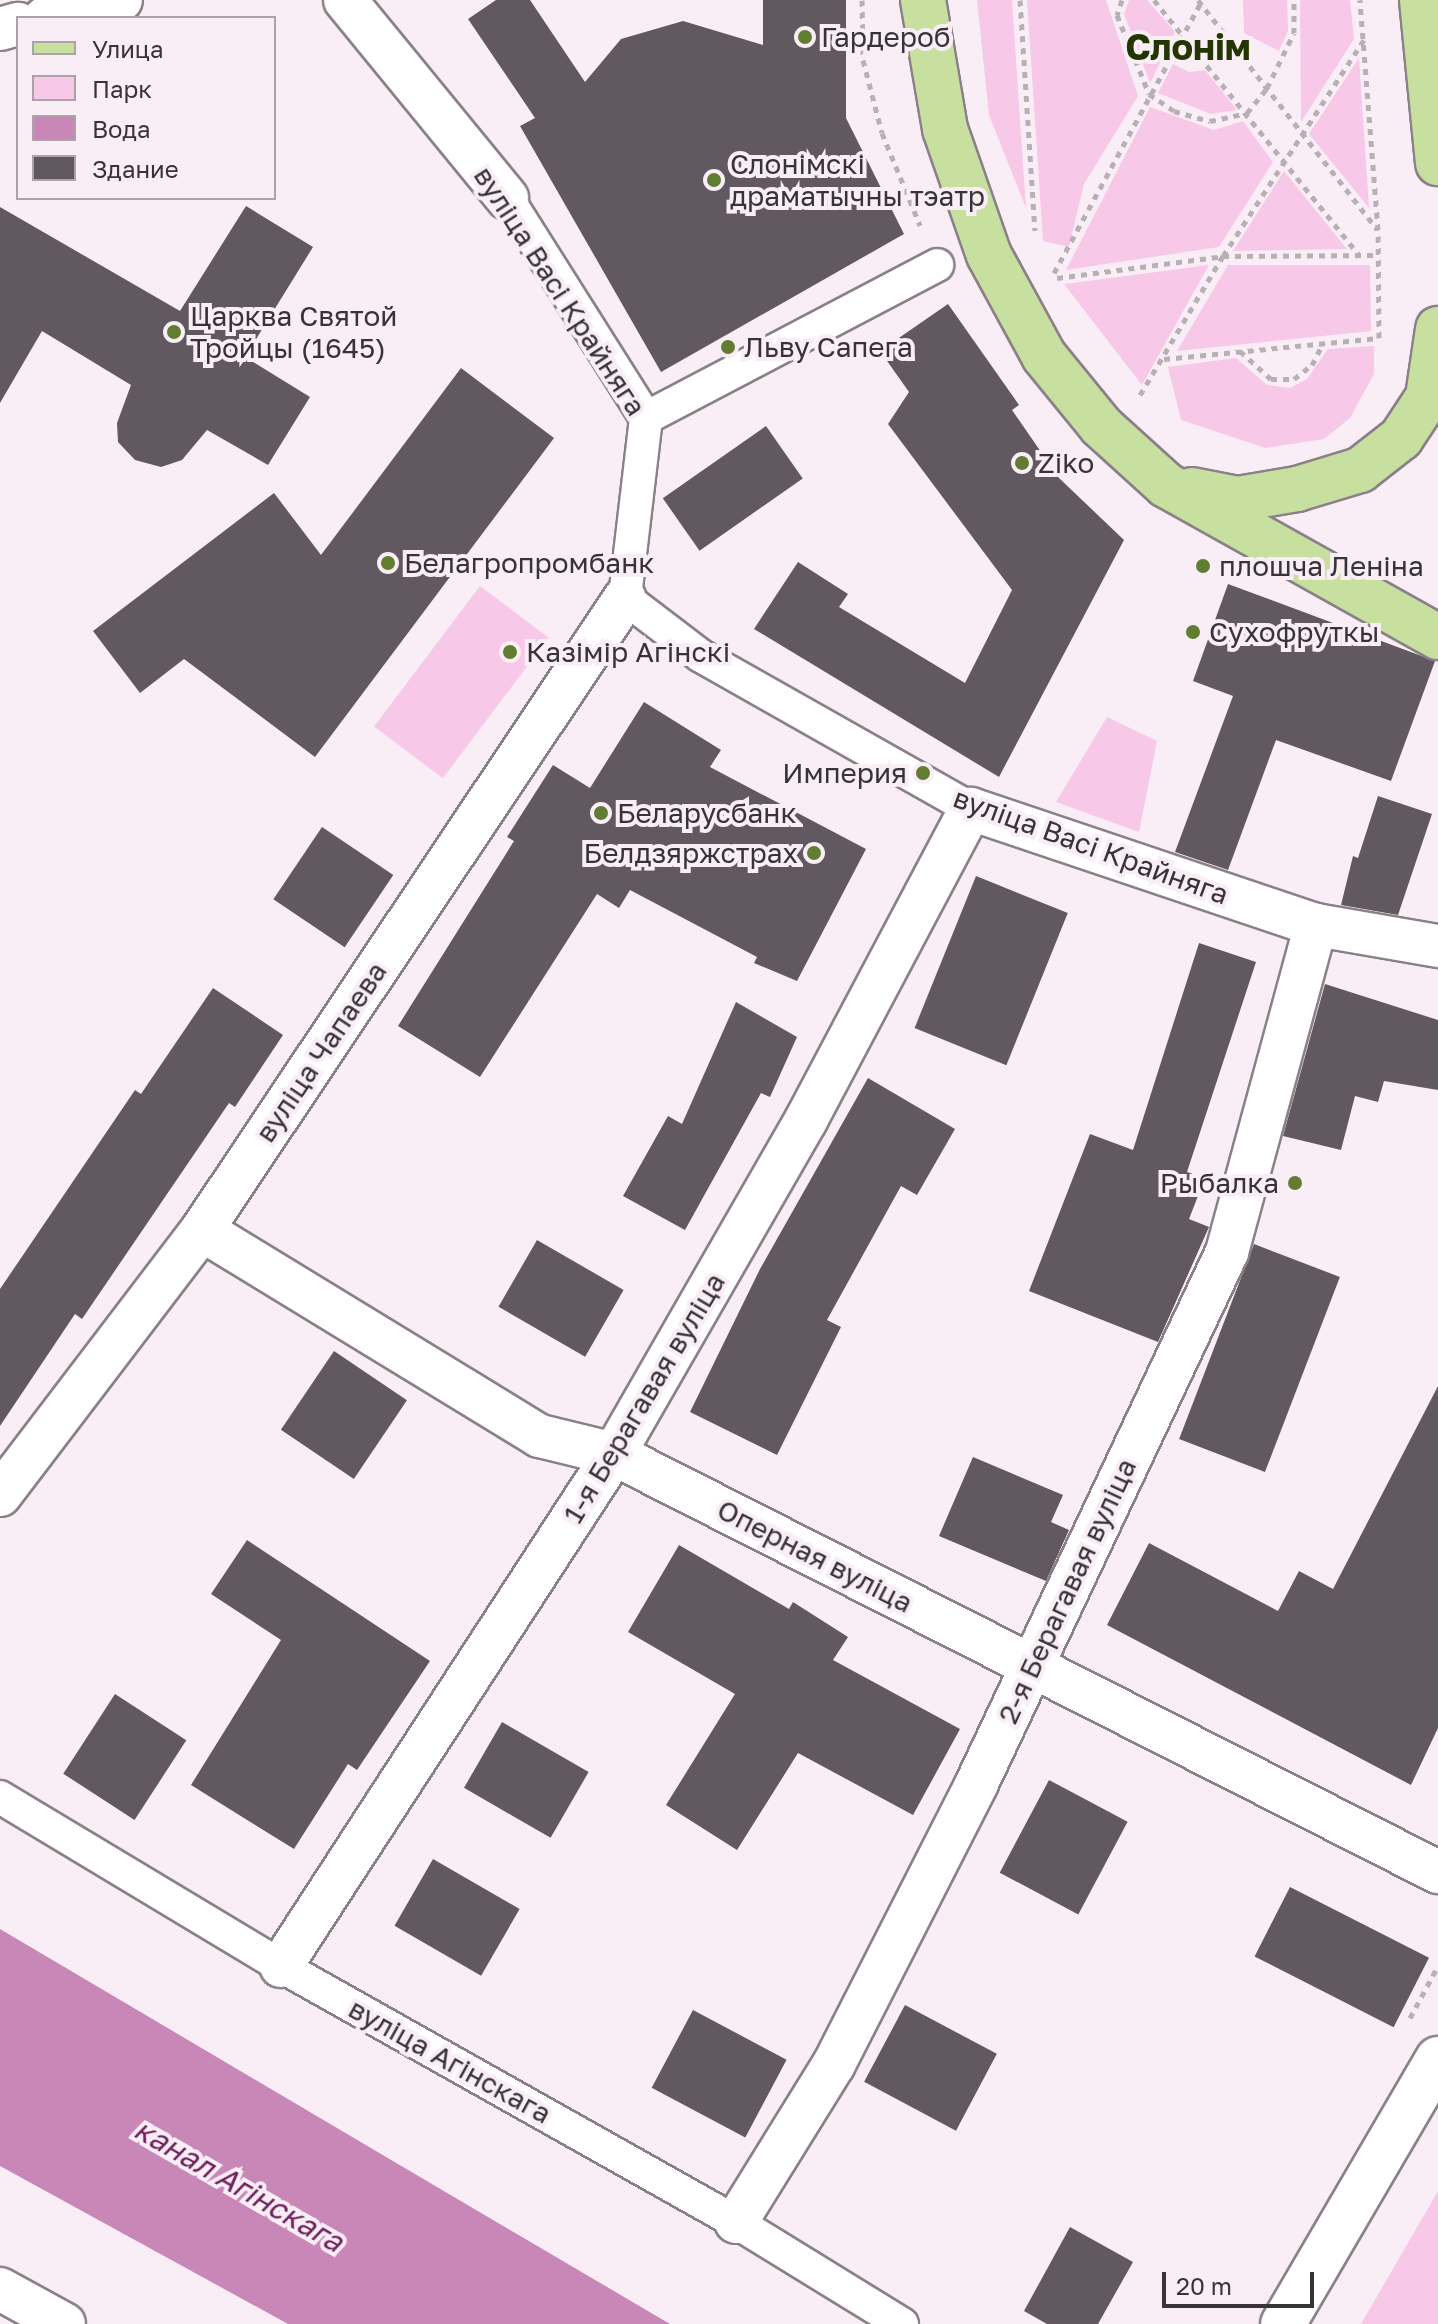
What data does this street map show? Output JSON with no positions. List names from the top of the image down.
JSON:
{
  "streets": {
    "street": [
      "вуліца Васі Крайняга",
      "вуліца Чапаева",
      "1-я Берагавая вуліца",
      "Оперная вуліца",
      "2-я Берагавая вуліца",
      "вуліца Агінскага"
    ]
  },
  "crossings": [
    ["вуліца Васі Крайняга", "вуліца Чапаева"],
    ["вуліца Васі Крайняга", "1-я Берагавая вуліца"],
    ["вуліца Васі Крайняга", "2-я Берагавая вуліца"],
    ["вуліца Чапаева", "Оперная вуліца"],
    ["1-я Берагавая вуліца", "Оперная вуліца"],
    ["1-я Берагавая вуліца", "вуліца Агінскага"],
    ["Оперная вуліца", "2-я Берагавая вуліца"],
    ["2-я Берагавая вуліца", "вуліца Агінскага"]
  ],
  "districts": ["Слонім"],
  "water": ["канал Агінскага"],
  "places": [
    "Гардероб",
    "Слонімскі драматычны тэатр",
    "Царква Святой Тройцы (1645)",
    "Льву Сапега",
    "Ziko",
    "Белагропромбанк",
    "плошча Леніна",
    "Сухофруткы",
    "Казімір Агінскі",
    "Империя",
    "Беларусбанк",
    "Белдзяржстрах",
    "Рыбалка"
  ],
  "legend": [
    "Улица",
    "Парк",
    "Вода",
    "Здание"
  ],
  "scale_bar": "20 m"
}
